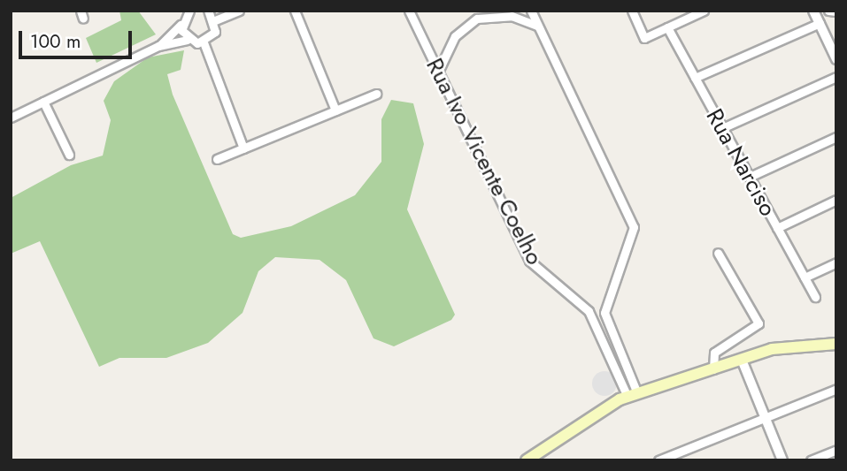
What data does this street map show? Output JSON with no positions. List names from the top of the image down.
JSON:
{
  "streets": {
    "street": ["Rua Ivo Vicente Coelho", "Rua Narciso"]
  },
  "scale_bar": "100 m"
}
